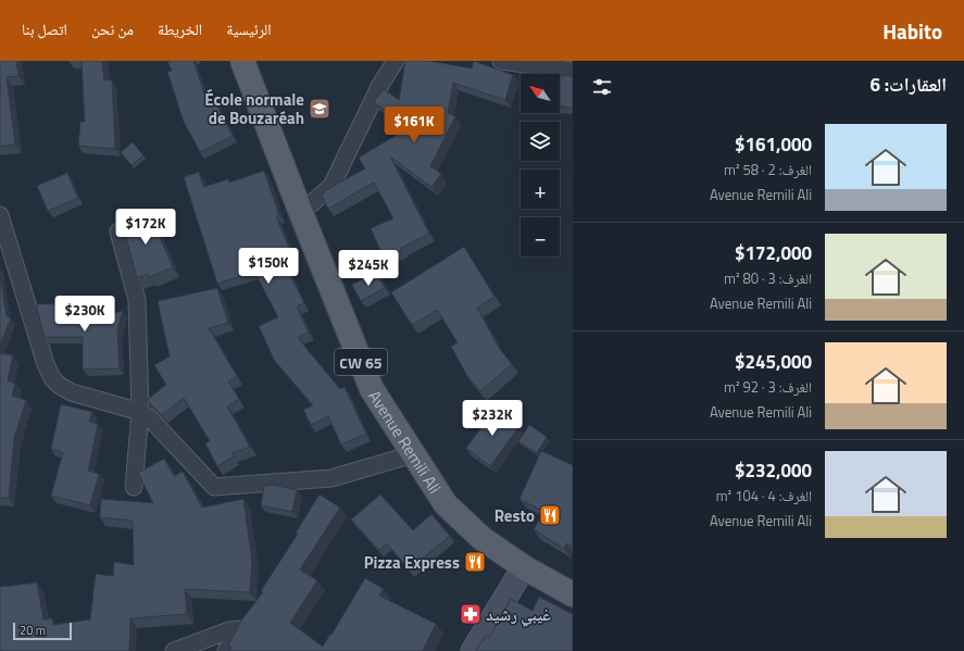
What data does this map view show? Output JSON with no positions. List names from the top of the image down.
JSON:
{
  "streets": {
    "main road": ["CW 65", "Avenue Remili Ali"]
  },
  "places": {
    "school or university": ["École normale de Bouzaréah"],
    "restaurant": ["Resto", "Pizza Express"],
    "pharmacy": ["غيبي رشيد"]
  },
  "scale_bar": "20 m",
  "north": "top left",
  "page": {
    "header": "Habito",
    "nav": [
      "الرئيسية",
      "الخريطة",
      "من نحن",
      "اتصل بنا"
    ],
    "heading": "العقارات: 6",
    "map_buttons": ["+", "−"],
    "price": [
      "$161K",
      "$172K",
      "$150K",
      "$245K",
      "$230K",
      "$232K"
    ],
    "list": [
      {
        "name": "$161,000",
        "note": "الغرف: 2 · 58 m² · Avenue Remili Ali"
      },
      {
        "name": "$172,000",
        "note": "الغرف: 3 · 80 m² · Avenue Remili Ali"
      },
      {
        "name": "$245,000",
        "note": "الغرف: 3 · 92 m² · Avenue Remili Ali"
      },
      {
        "name": "$232,000",
        "note": "الغرف: 4 · 104 m² · Avenue Remili Ali"
      }
    ],
    "scale": "20 m"
  }
}
